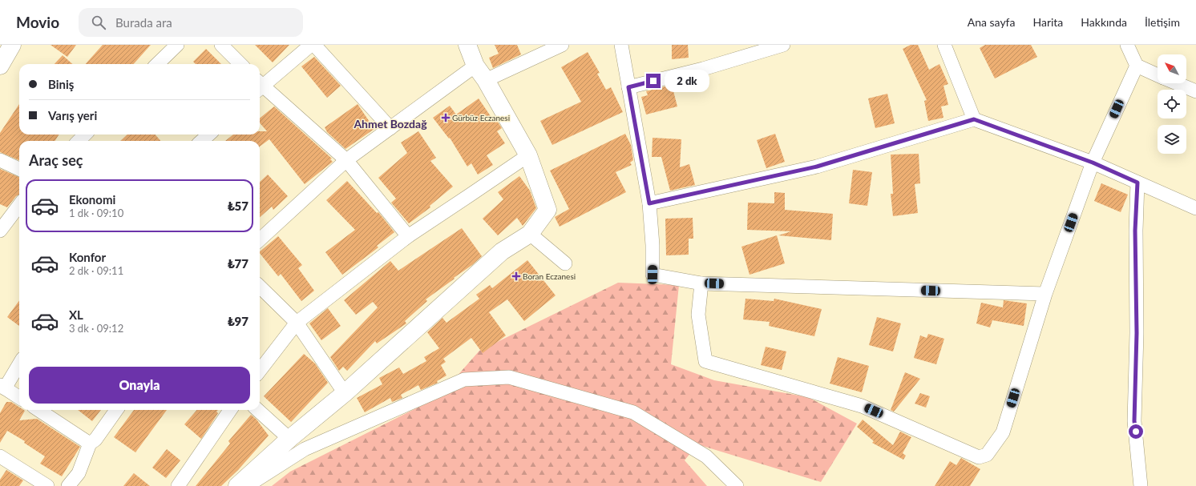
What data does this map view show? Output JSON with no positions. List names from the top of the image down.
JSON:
{
  "districts": ["Ahmet Bozdağ"],
  "places": {
    "health": ["Gürbüz Eczanesi", "Boran Eczanesi"]
  },
  "north": "top left",
  "page": {
    "header": "Movio",
    "search": "Burada ara",
    "nav": [
      "Ana sayfa",
      "Harita",
      "Hakkında",
      "İletişim"
    ],
    "banner": ["Biniş", "Varış yeri"],
    "bubble": "2 dk",
    "heading": "Araç seç",
    "list": [
      {
        "name": "Ekonomi",
        "note": "1 dk · 09:10",
        "value": "₺57"
      },
      {
        "name": "Konfor",
        "note": "2 dk · 09:11",
        "value": "₺77"
      },
      {
        "name": "XL",
        "note": "3 dk · 09:12",
        "value": "₺97"
      }
    ],
    "buttons": "Onayla"
  }
}
